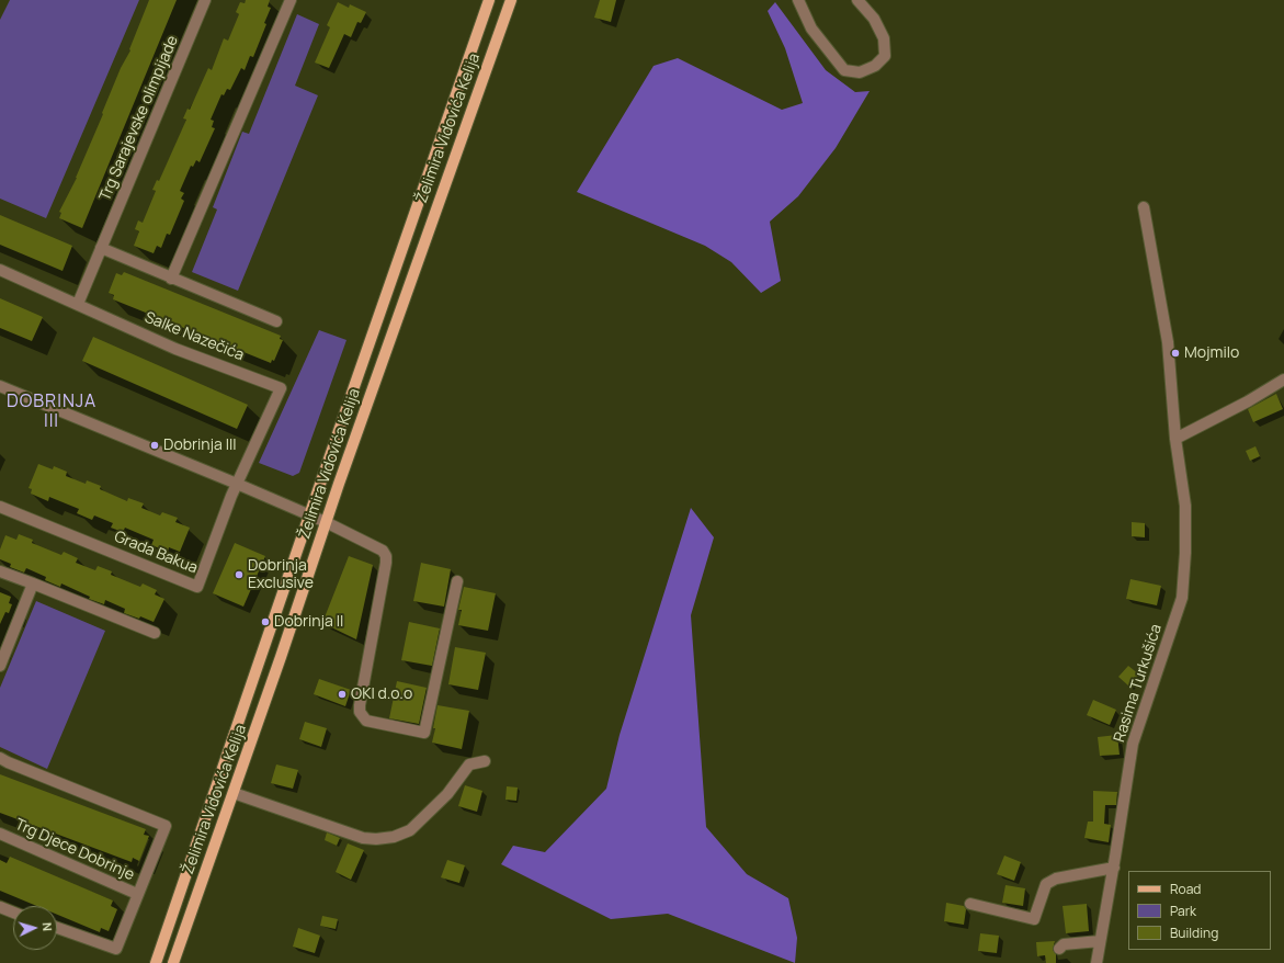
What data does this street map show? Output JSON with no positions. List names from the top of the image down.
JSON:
{
  "streets": {
    "main road": ["Želimira Vidovića Kelija"],
    "street": [
      "Trg Sarajevske olimpijade",
      "Salke Nazečića",
      "Grada Bakua",
      "Rasima Turkušića",
      "Trg Djece Dobrinje"
    ]
  },
  "crossings": [
    ["Trg Sarajevske olimpijade", "Salke Nazečića"],
    ["Salke Nazečića", "Grada Bakua"]
  ],
  "districts": ["DOBRINJA III"],
  "places": [
    "Mojmilo",
    "Dobrinja III",
    "Dobrinja Exclusive",
    "Dobrinja II",
    "OKI d.o.o"
  ],
  "legend": ["Road", "Park", "Building"],
  "north": "right"
}
